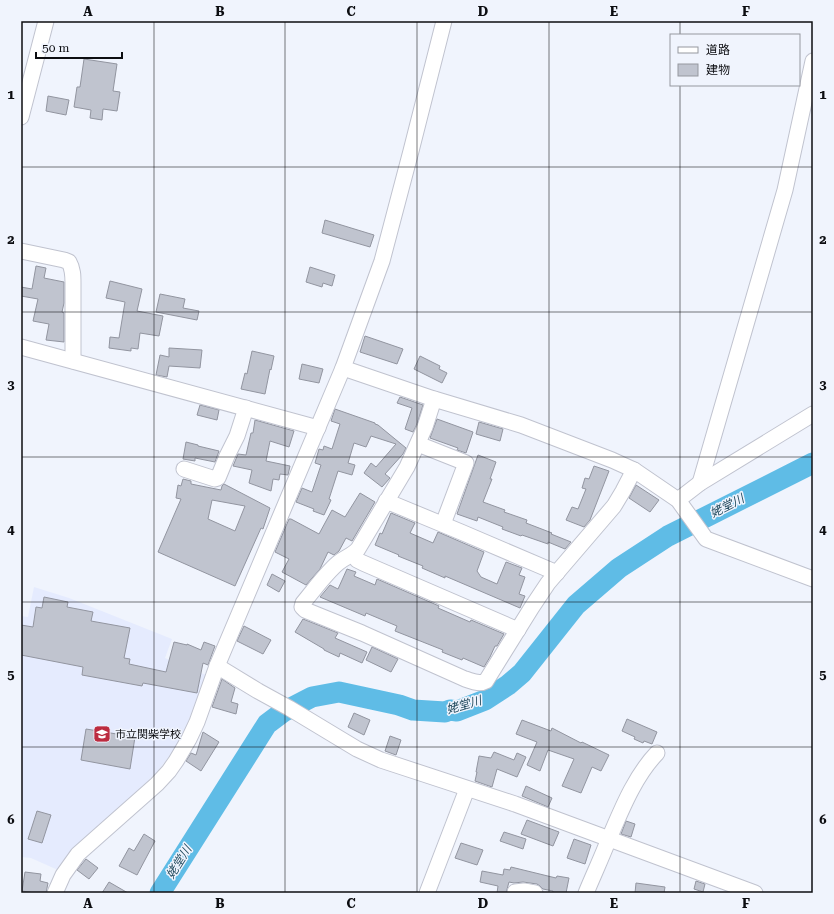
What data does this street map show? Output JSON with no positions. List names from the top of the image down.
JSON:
{
  "water": ["姥堂川"],
  "places": {
    "school or university": ["市立関柴学校"]
  },
  "legend": ["道路", "建物"],
  "scale_bar": "50 m",
  "grid": {
    "columns": [
      "A",
      "B",
      "C",
      "D",
      "E",
      "F"
    ],
    "rows": [
      "1",
      "2",
      "3",
      "4",
      "5",
      "6"
    ]
  }
}
